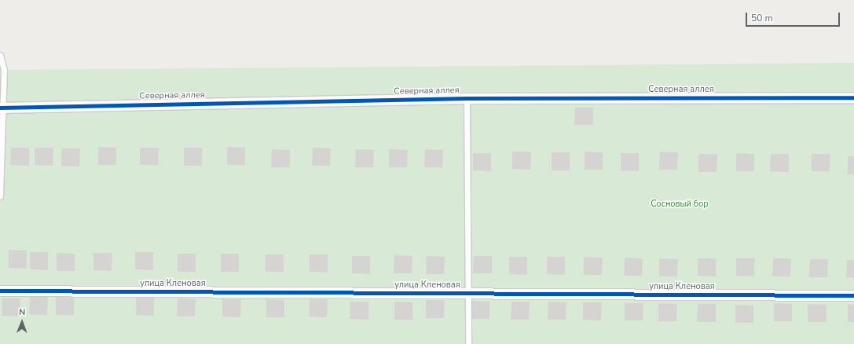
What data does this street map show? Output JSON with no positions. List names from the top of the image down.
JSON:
{
  "streets": {
    "street": ["Северная аллея", "улица Кленовая"]
  },
  "parks": ["Сосновый бор"],
  "scale_bar": "50 m",
  "north": "top"
}
